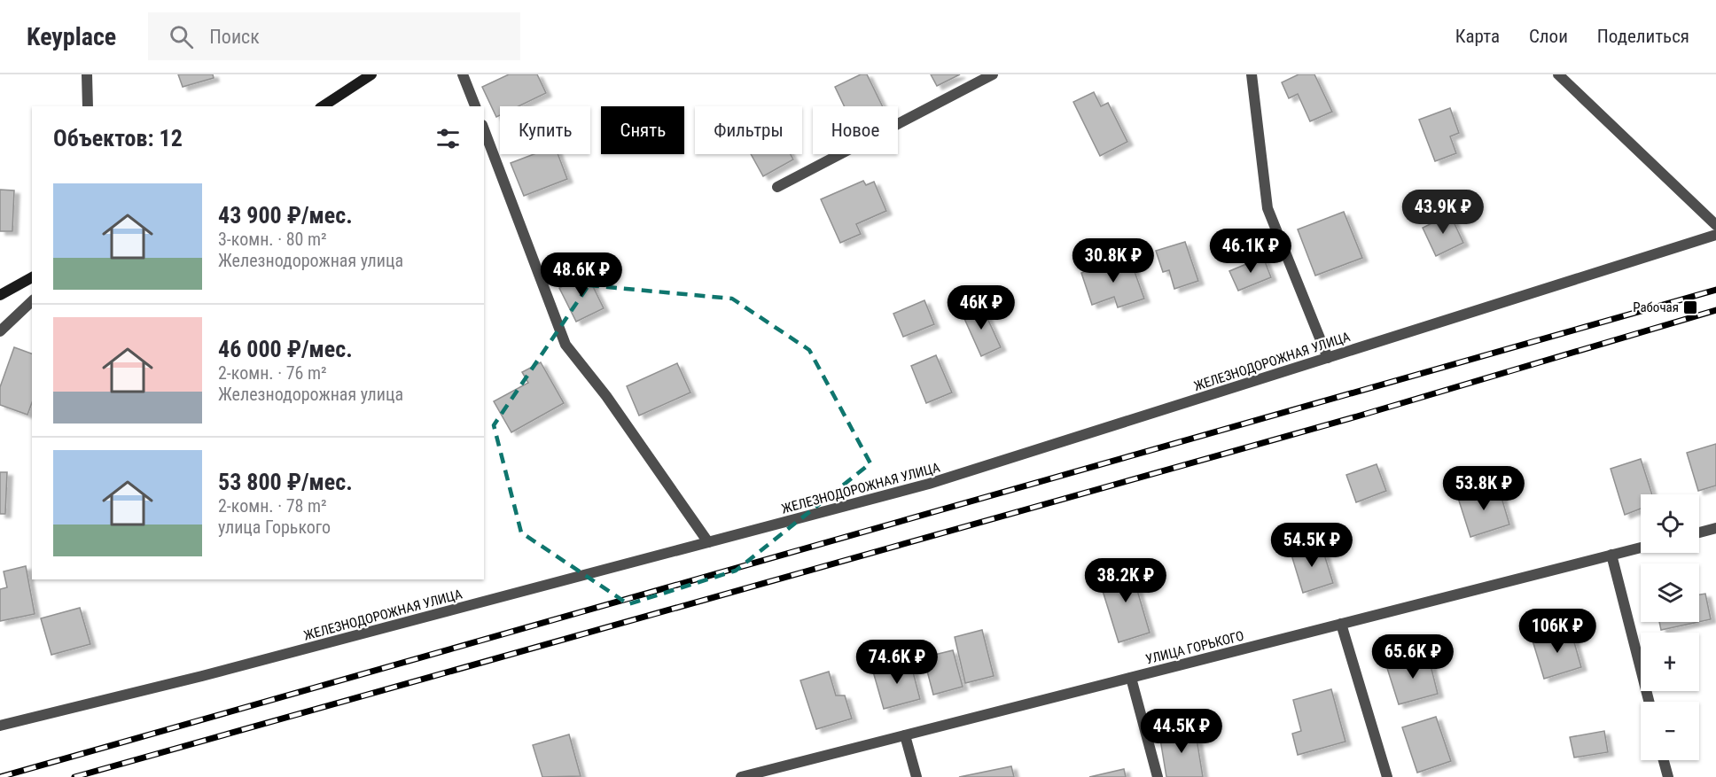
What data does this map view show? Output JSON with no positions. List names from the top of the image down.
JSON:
{
  "streets": {
    "street": ["ЖЕЛЕЗНОДОРОЖНАЯ УЛИЦА", "УЛИЦА ГОРЬКОГО"]
  },
  "places": {
    "transit": ["Рабочая"]
  },
  "page": {
    "header": "Keyplace",
    "search": "Поиск",
    "nav": ["Карта", "Слои", "Поделиться"],
    "chip": [
      "Купить",
      "Снять",
      "Фильтры",
      "Новое"
    ],
    "heading": "Объектов: 12",
    "list": [
      {
        "name": "43 900 ₽/мес.",
        "note": "3-комн. · 80 m² · Железнодорожная улица"
      },
      {
        "name": "46 000 ₽/мес.",
        "note": "2-комн. · 76 m² · Железнодорожная улица"
      },
      {
        "name": "53 800 ₽/мес.",
        "note": "2-комн. · 78 m² · улица Горького"
      }
    ],
    "price": [
      "43.9K ₽",
      "46.1K ₽",
      "30.8K ₽",
      "48.6K ₽",
      "46K ₽",
      "53.8K ₽",
      "54.5K ₽",
      "38.2K ₽",
      "106K ₽",
      "65.6K ₽",
      "74.6K ₽",
      "44.5K ₽"
    ],
    "map_buttons": ["+", "−"]
  }
}
